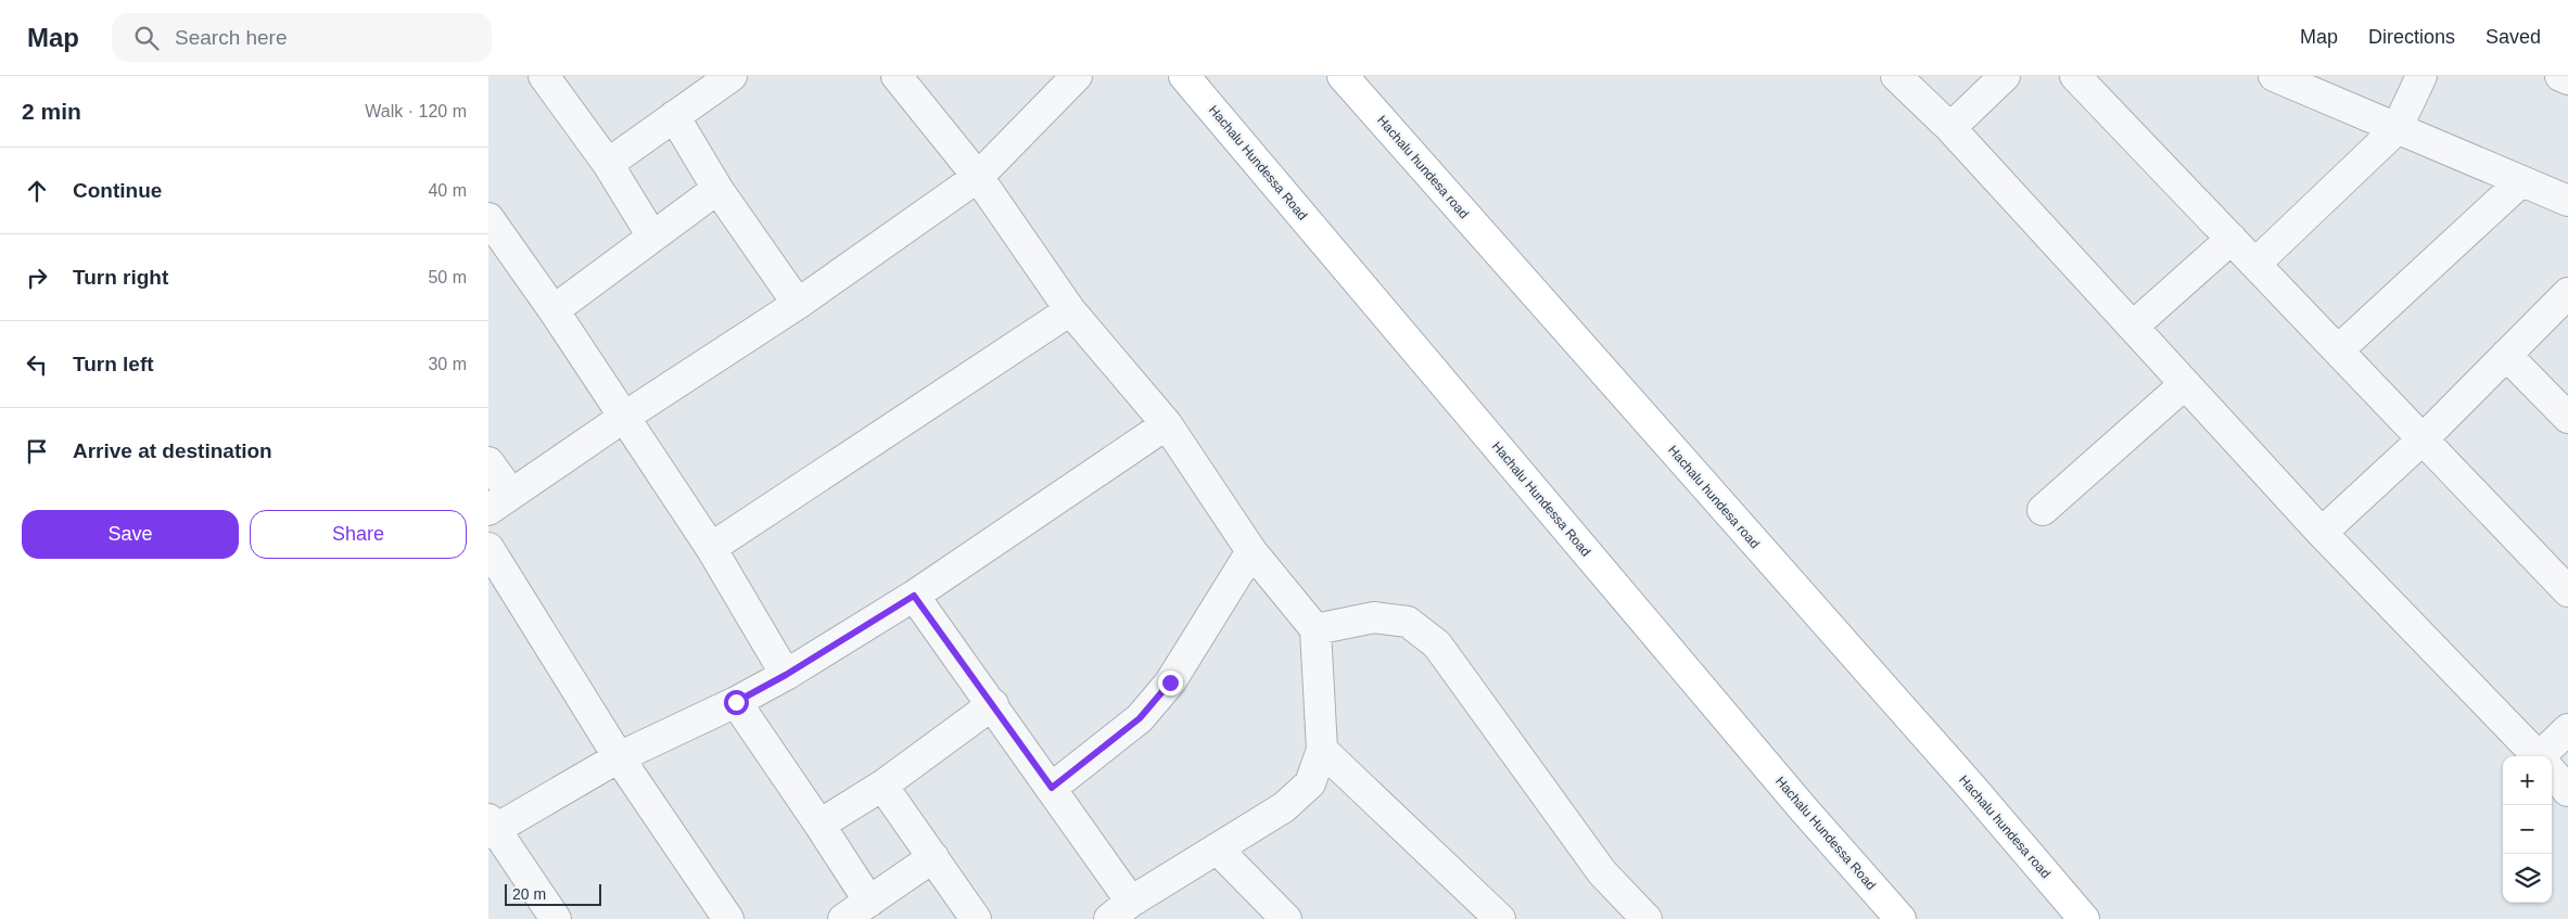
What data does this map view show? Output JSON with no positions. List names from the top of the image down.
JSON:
{
  "streets": {
    "main road": ["Hachalu Hundessa Road", "Hachalu hundesa road"]
  },
  "scale_bar": "20 m",
  "page": {
    "header": "Map",
    "search": "Search here",
    "nav": ["Map", "Directions", "Saved"],
    "heading": ["2 min", "Walk · 120 m"],
    "list": [
      ["Continue", "40 m"],
      ["Turn right", "50 m"],
      ["Turn left", "30 m"],
      "Arrive at destination"
    ],
    "buttons": ["Save", "Share"],
    "map_buttons": ["+", "−"],
    "scale": "20 m"
  }
}
